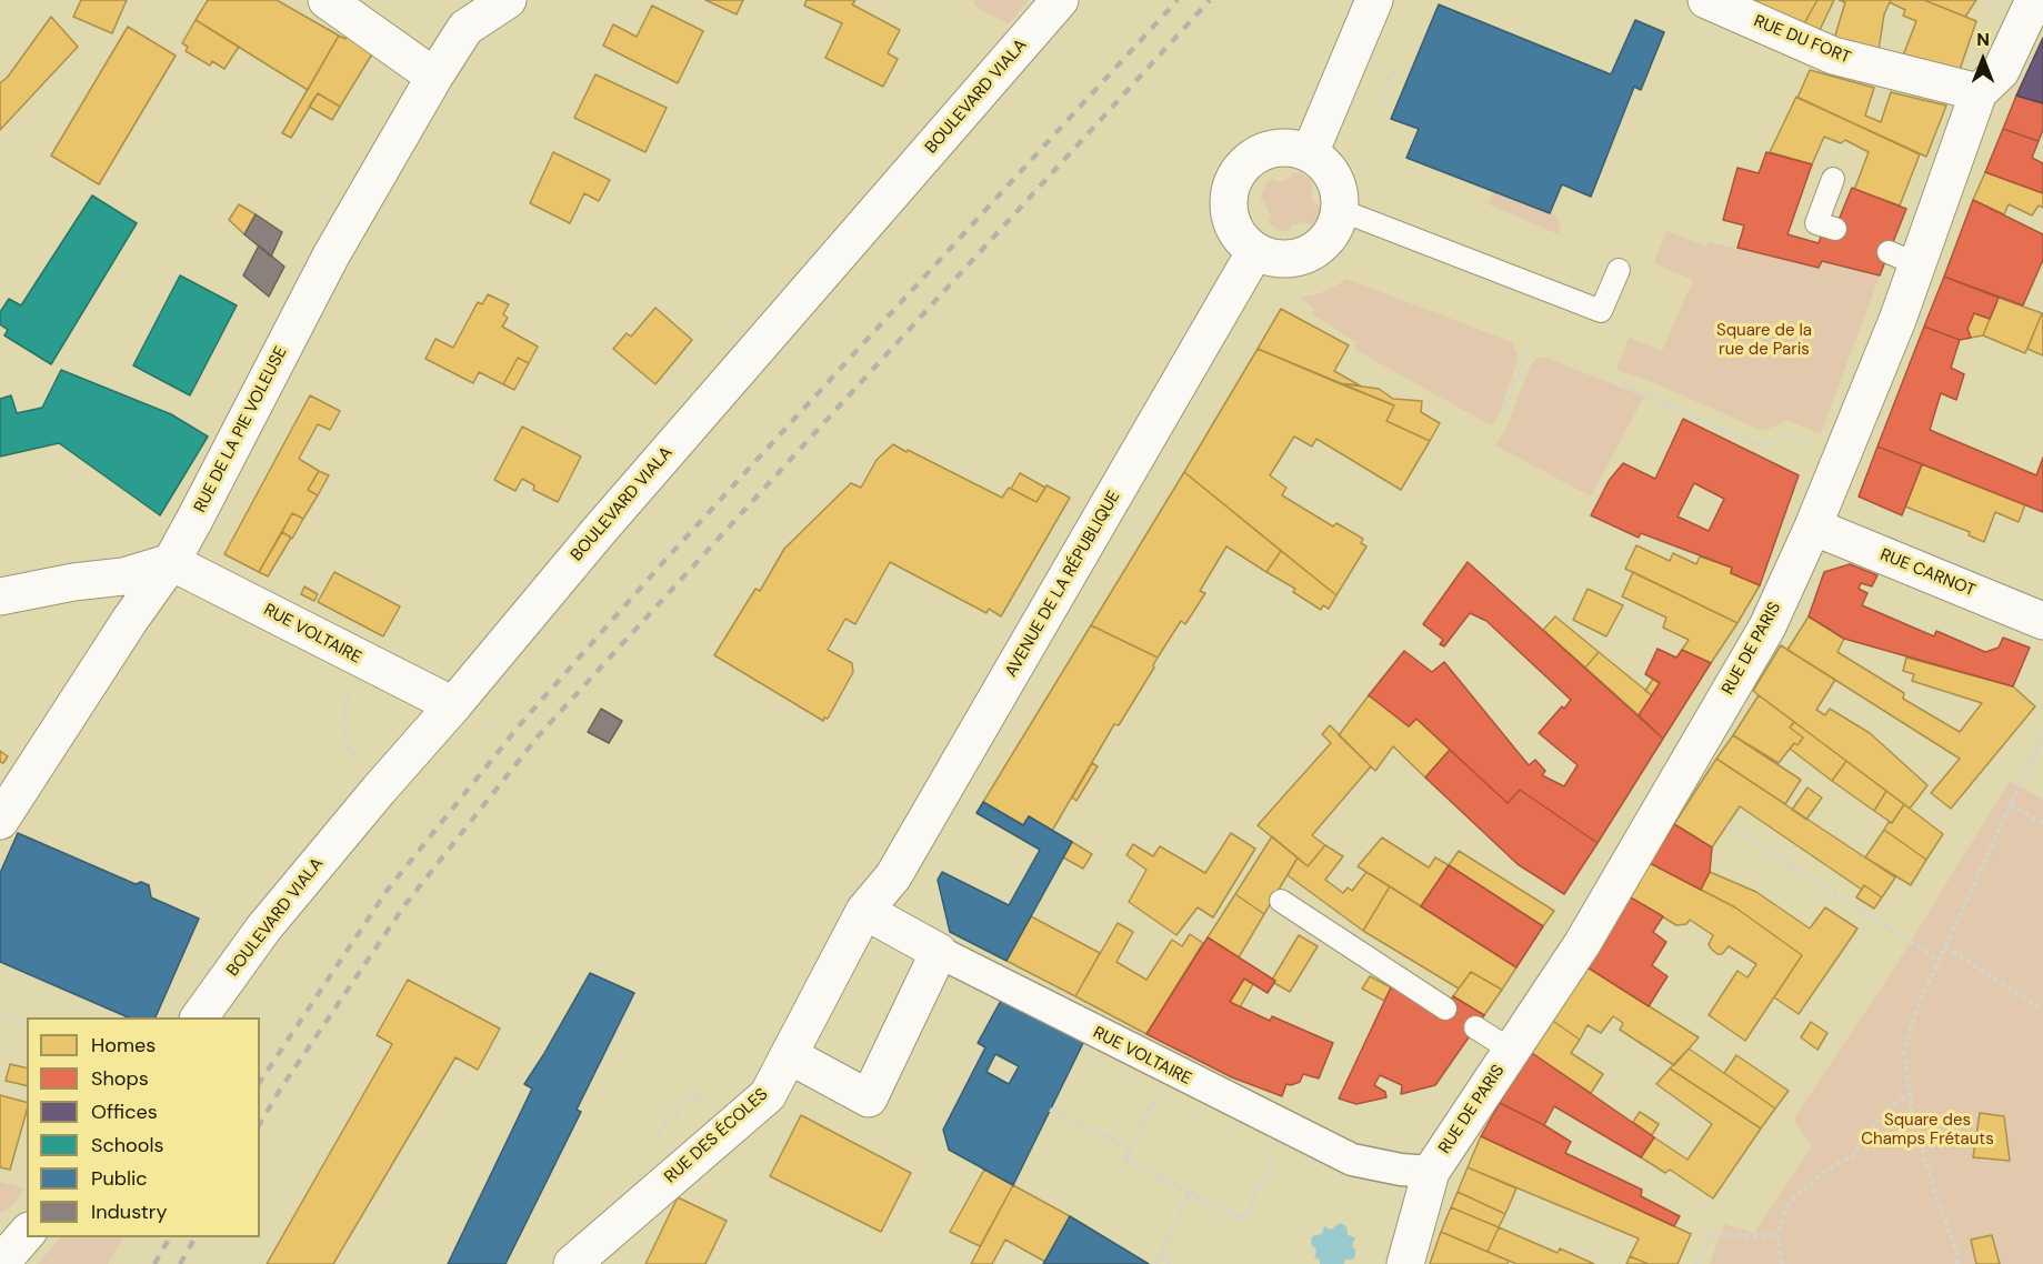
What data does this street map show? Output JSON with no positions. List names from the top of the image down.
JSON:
{
  "streets": {
    "street": [
      "RUE DU FORT",
      "BOULEVARD VIALA",
      "RUE DE LA PIE VOLEUSE",
      "RUE CARNOT",
      "AVENUE DE LA RÉPUBLIQUE",
      "RUE VOLTAIRE",
      "RUE DE PARIS",
      "RUE DES ÉCOLES"
    ]
  },
  "crossings": [
    ["RUE DU FORT", "RUE DE PARIS"],
    ["BOULEVARD VIALA", "RUE VOLTAIRE"],
    ["RUE DE LA PIE VOLEUSE", "RUE VOLTAIRE"],
    ["RUE CARNOT", "RUE DE PARIS"],
    ["AVENUE DE LA RÉPUBLIQUE", "RUE VOLTAIRE"],
    ["AVENUE DE LA RÉPUBLIQUE", "RUE DES ÉCOLES"],
    ["RUE VOLTAIRE", "RUE DE PARIS"],
    ["RUE VOLTAIRE", "RUE DES ÉCOLES"]
  ],
  "parks": ["Square de la rue de Paris", "Square des Champs Frétauts"],
  "legend": [
    "Homes",
    "Shops",
    "Offices",
    "Schools",
    "Public",
    "Industry"
  ],
  "north": "top"
}
